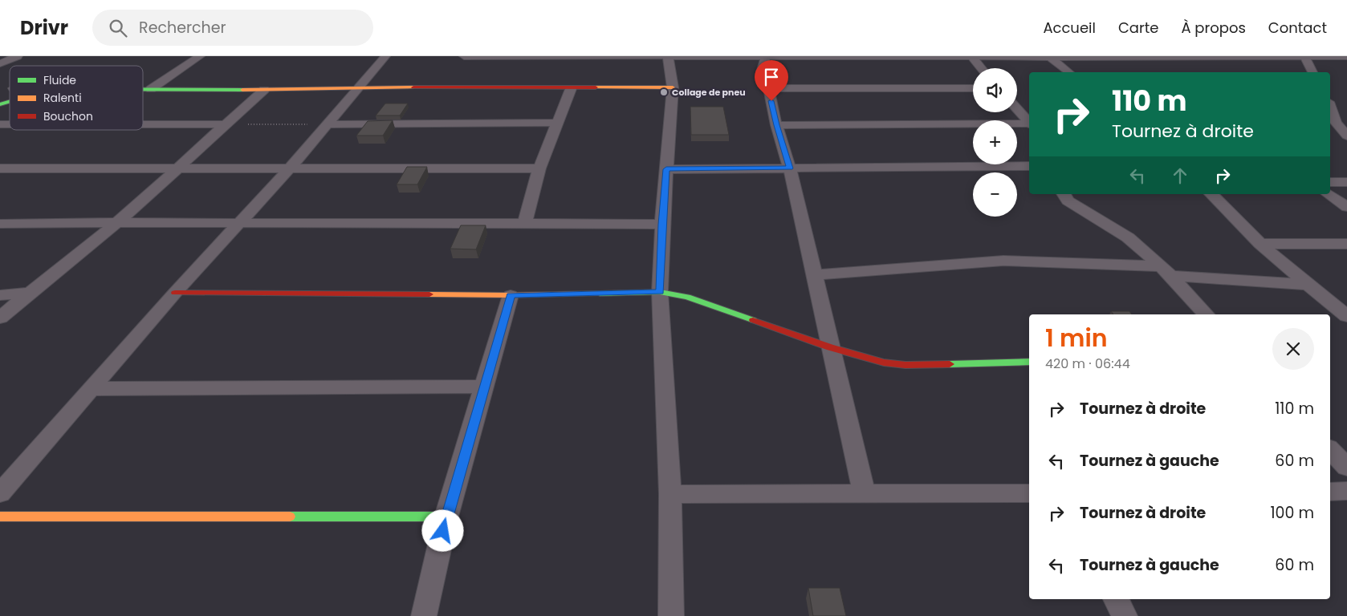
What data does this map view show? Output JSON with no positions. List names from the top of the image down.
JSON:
{
  "places": ["Collage de pneu"],
  "legend": ["Fluide", "Ralenti", "Bouchon"],
  "page": {
    "header": "Drivr",
    "search": "Rechercher",
    "nav": [
      "Accueil",
      "Carte",
      "À propos",
      "Contact"
    ],
    "map_buttons": ["+", "−"],
    "turn": ["110 m", "Tournez à droite"],
    "heading": ["1 min", "420 m · 06:44"],
    "list": [
      {
        "name": "Tournez à droite",
        "value": "110 m"
      },
      {
        "name": "Tournez à gauche",
        "value": "60 m"
      },
      {
        "name": "Tournez à droite",
        "value": "100 m"
      },
      {
        "name": "Tournez à gauche",
        "value": "60 m"
      }
    ]
  }
}
